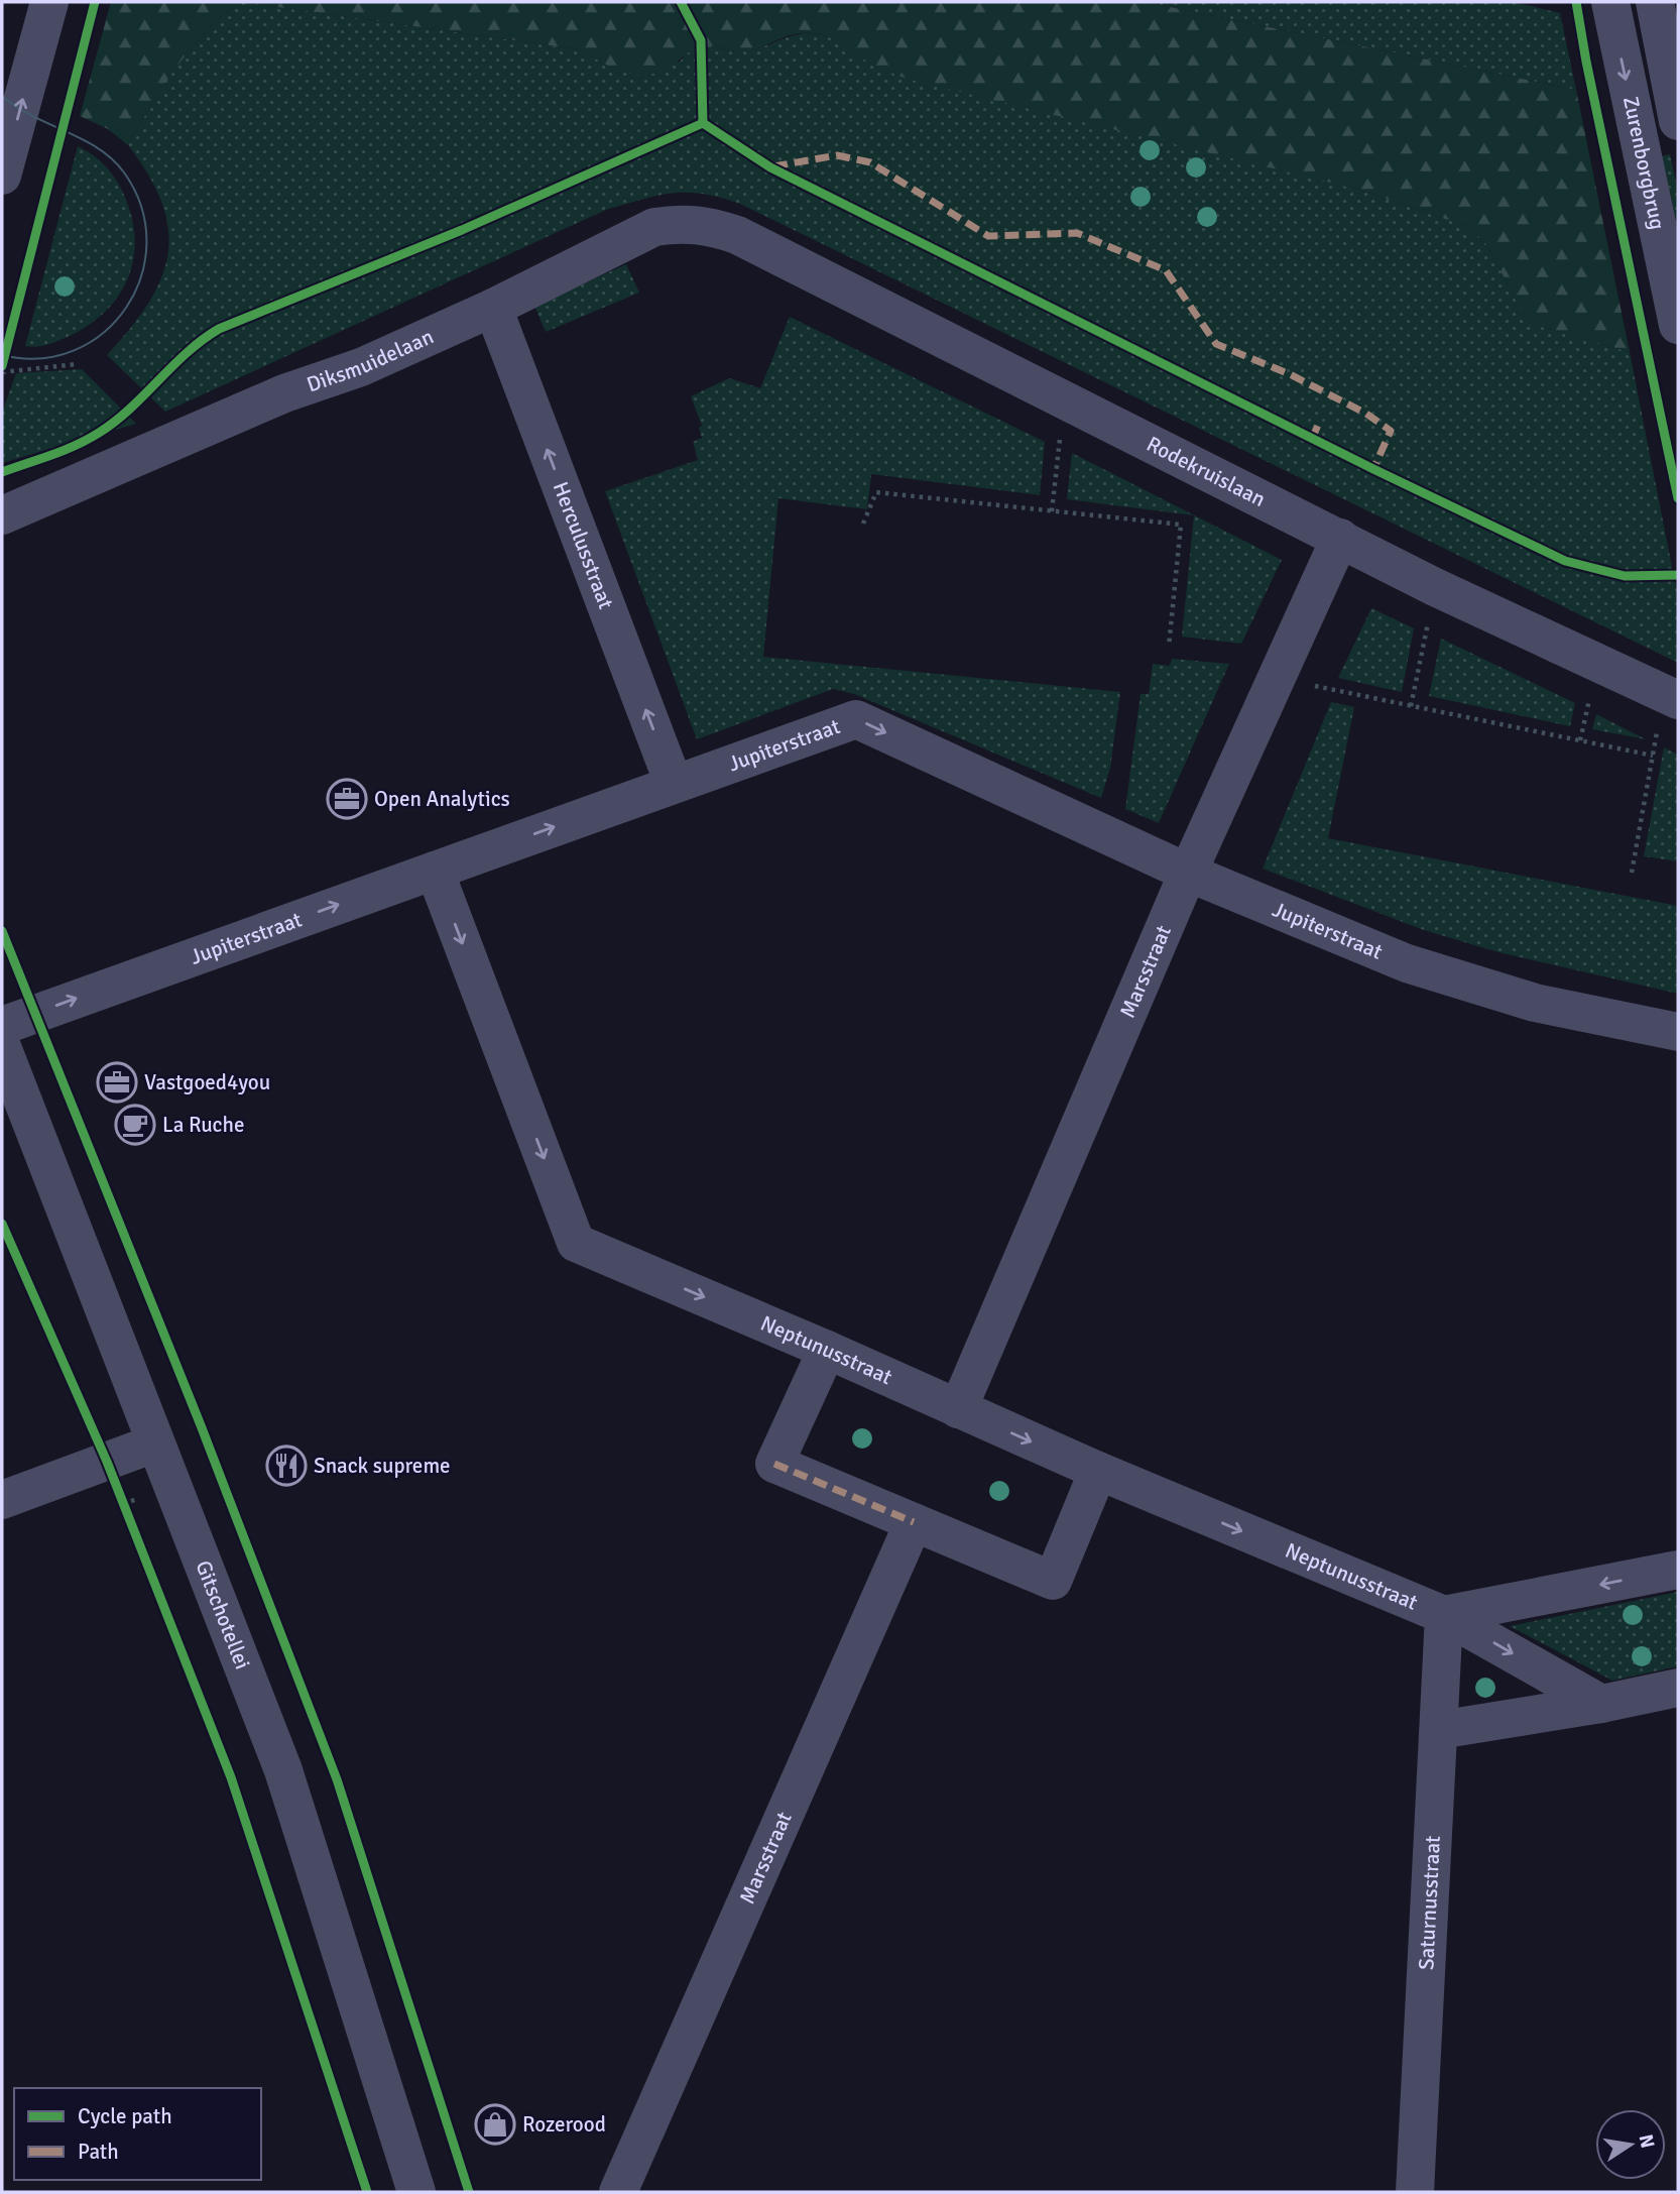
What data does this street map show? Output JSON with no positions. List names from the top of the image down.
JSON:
{
  "streets": {
    "street": [
      "Zurenborgbrug",
      "Diksmuidelaan",
      "Rodekruislaan",
      "Herculusstraat",
      "Jupiterstraat",
      "Marsstraat",
      "Neptunusstraat",
      "Gitschotellei",
      "Saturnusstraat"
    ]
  },
  "crossings": [
    ["Diksmuidelaan", "Rodekruislaan"],
    ["Diksmuidelaan", "Herculusstraat"],
    ["Rodekruislaan", "Marsstraat"],
    ["Herculusstraat", "Jupiterstraat"],
    ["Jupiterstraat", "Marsstraat"],
    ["Jupiterstraat", "Neptunusstraat"],
    ["Marsstraat", "Neptunusstraat"],
    ["Neptunusstraat", "Saturnusstraat"]
  ],
  "one_way": ["Herculusstraat", "Jupiterstraat"],
  "places": {
    "office": ["Open Analytics", "Vastgoed4you"],
    "cafe": ["La Ruche"],
    "restaurant": ["Snack supreme"],
    "shop": ["Rozerood"]
  },
  "legend": ["Cycle path", "Path"],
  "north": "right"
}
